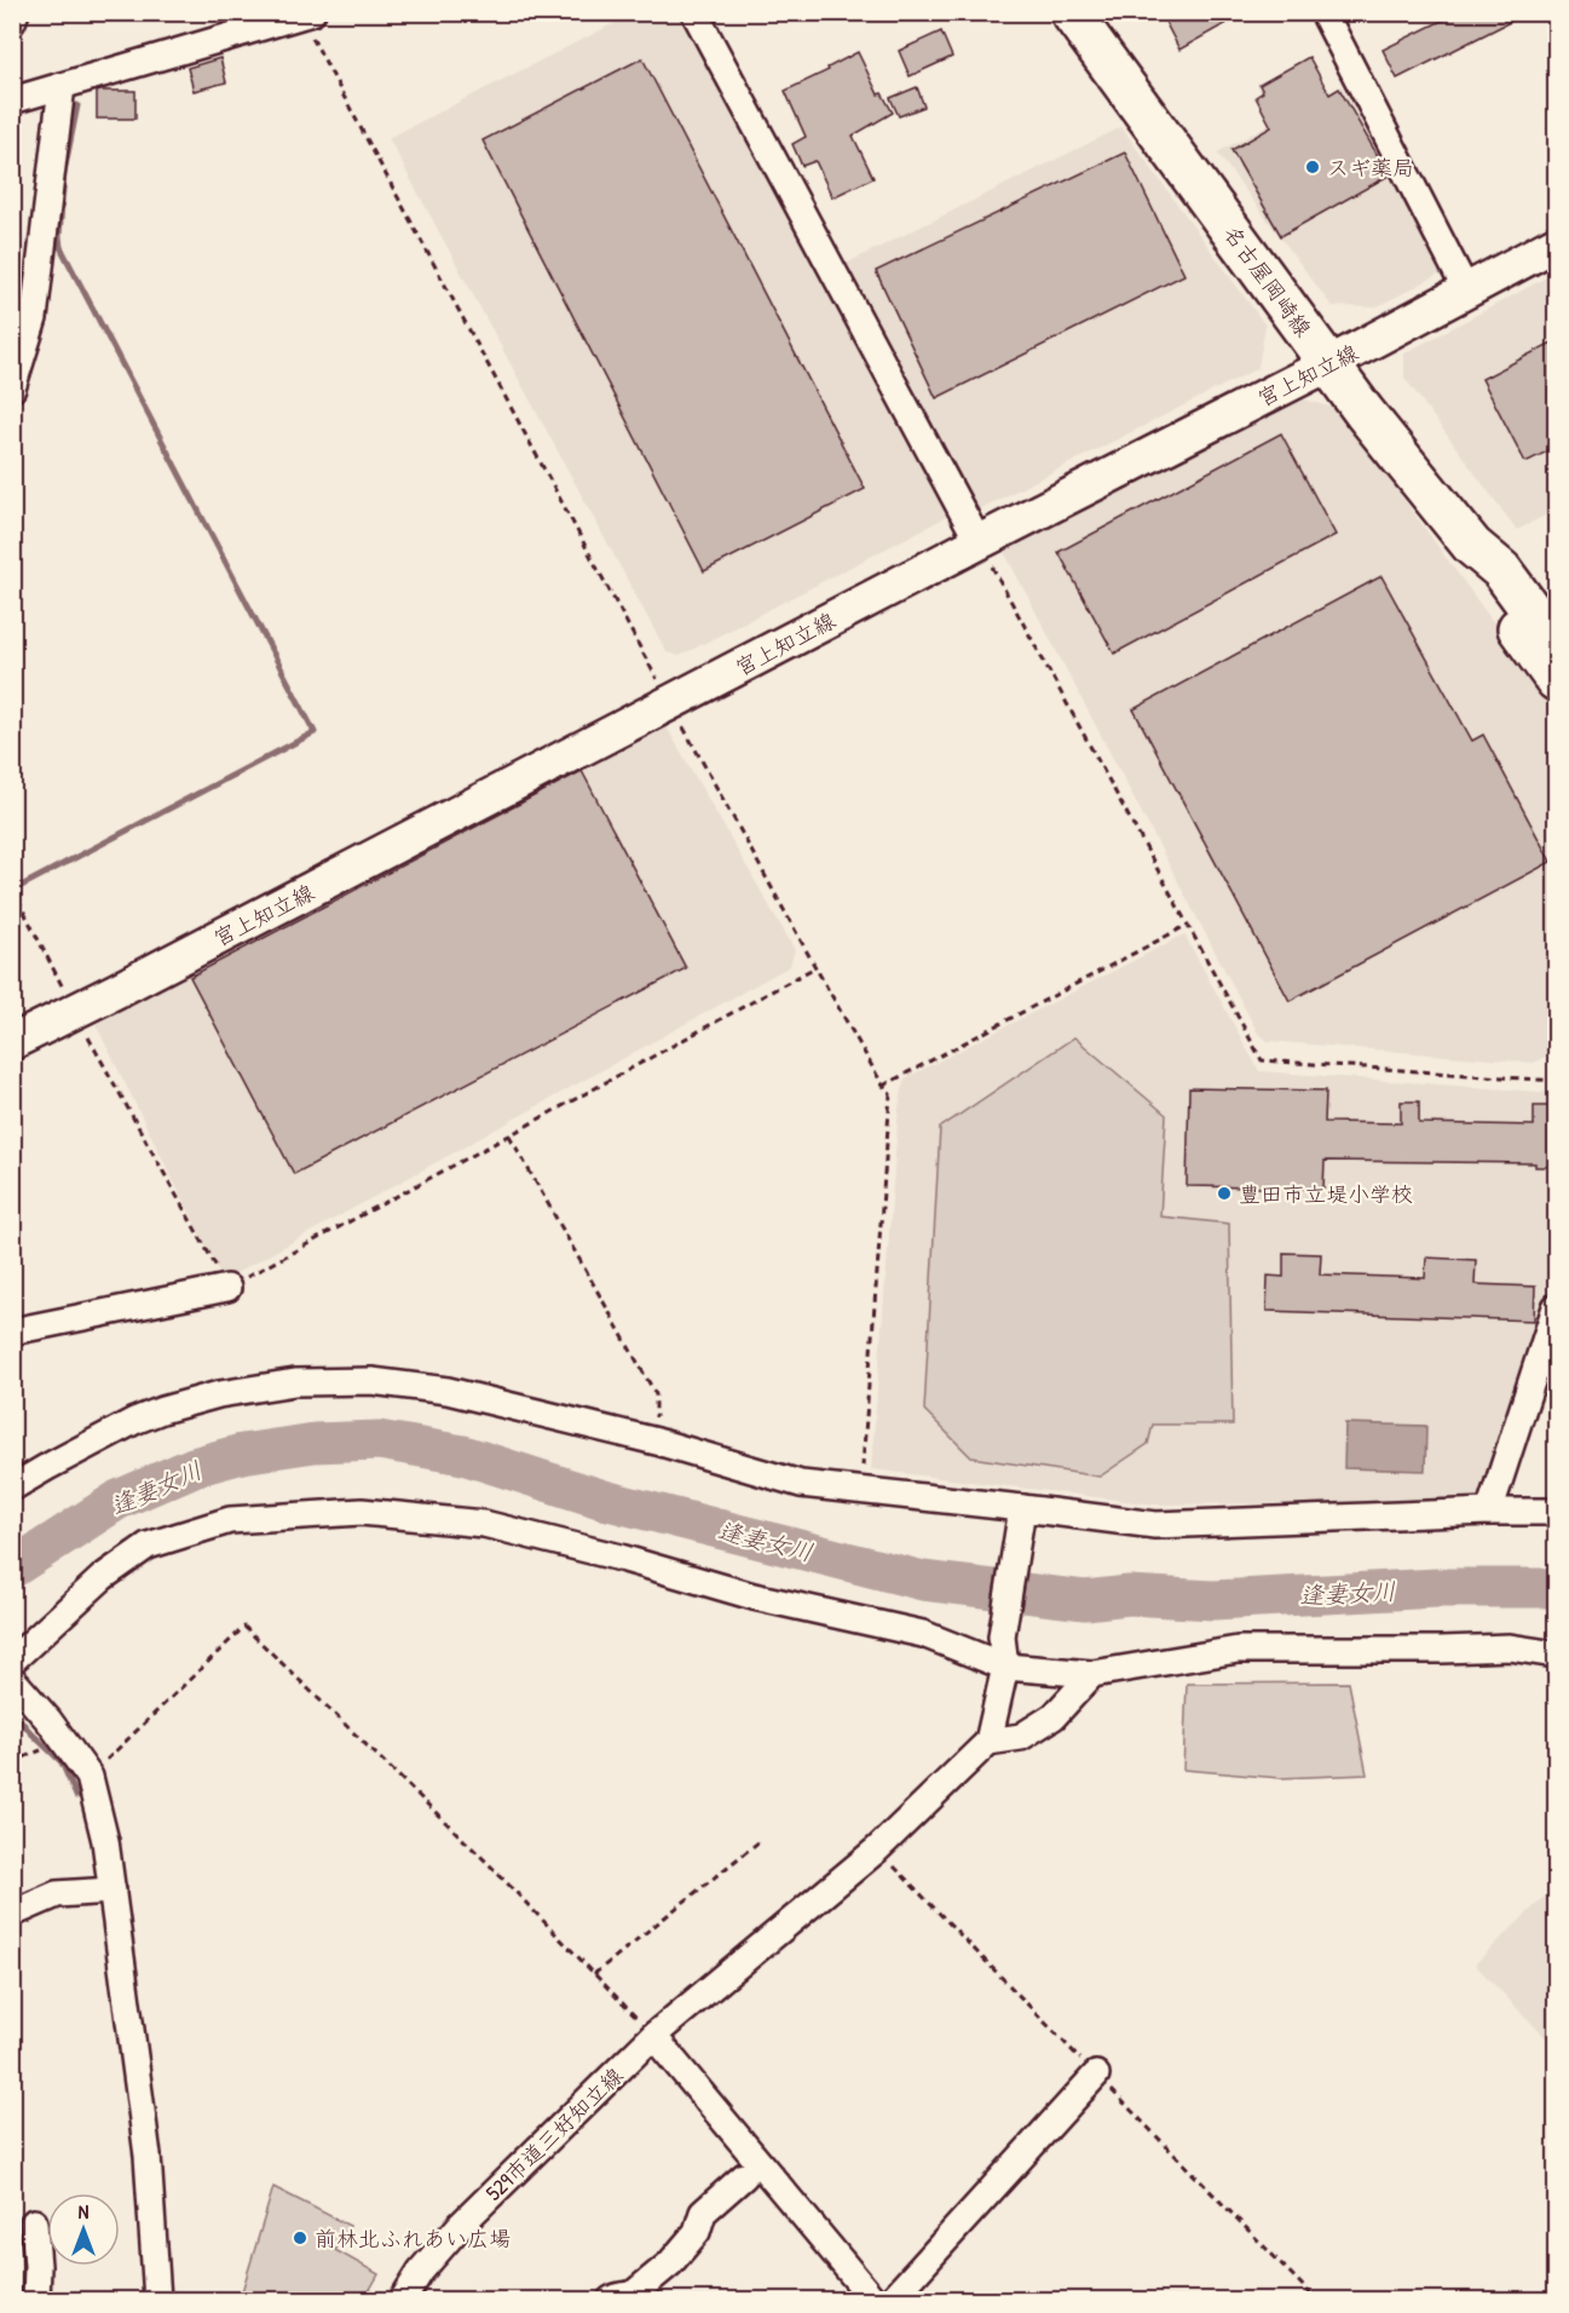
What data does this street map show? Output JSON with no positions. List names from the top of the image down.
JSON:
{
  "streets": {
    "main road": ["名古屋岡崎線", "宮上知立線"],
    "street": ["529市道三好知立線"]
  },
  "crossings": [
    ["名古屋岡崎線", "宮上知立線"]
  ],
  "water": ["逢妻女川"],
  "places": ["スギ薬局", "豊田市立堤小学校", "前林北ふれあい広場"],
  "north": "top"
}
